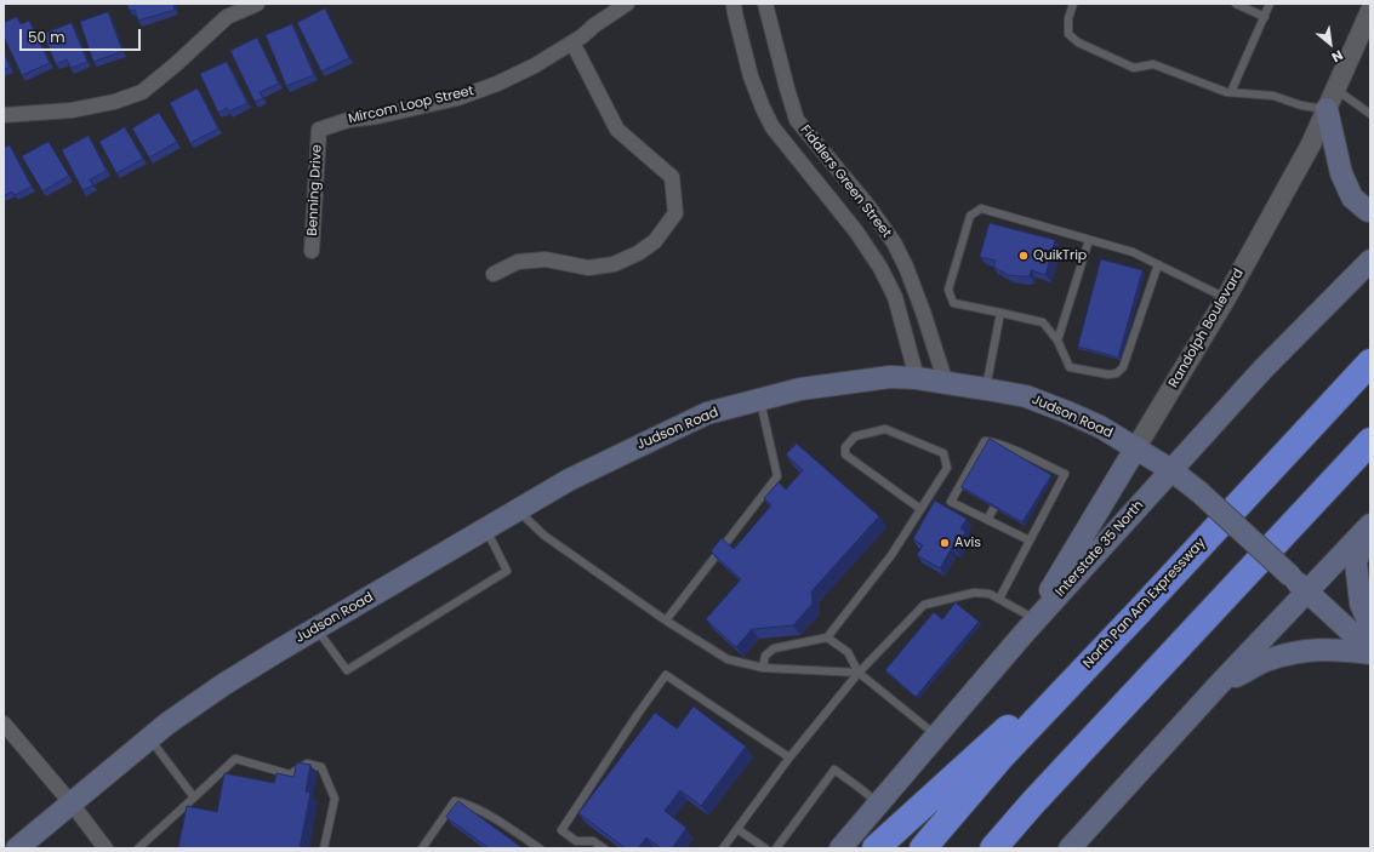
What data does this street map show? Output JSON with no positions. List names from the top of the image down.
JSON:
{
  "streets": {
    "highway": ["North Pan Am Expressway"],
    "main road": ["Randolph Boulevard", "Judson Road", "Interstate 35 North"],
    "street": ["Mircom Loop Street", "Fiddlers Green Street", "Benning Drive"]
  },
  "crossings": [
    ["Mircom Loop Street", "Benning Drive"],
    ["Fiddlers Green Street", "Judson Road"],
    ["Randolph Boulevard", "Judson Road"],
    ["Randolph Boulevard", "Interstate 35 North"],
    ["Judson Road", "Interstate 35 North"]
  ],
  "places": ["QuikTrip", "Avis"],
  "scale_bar": "50 m",
  "north": "bottom right"
}
